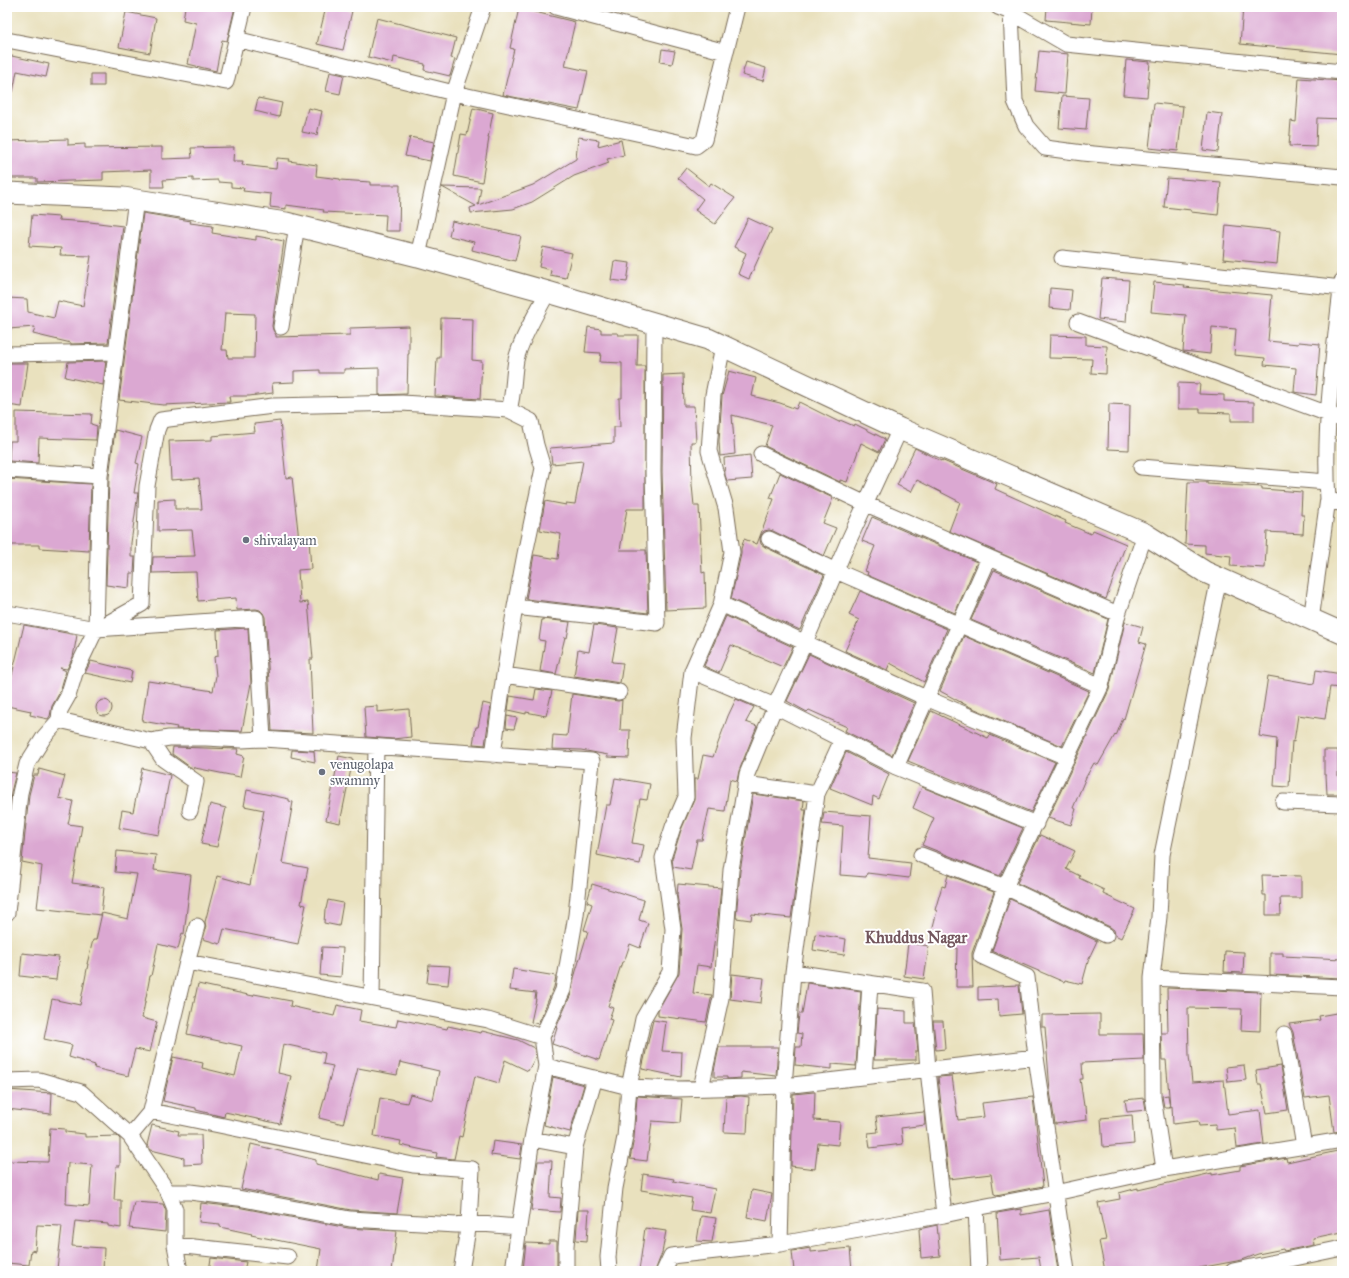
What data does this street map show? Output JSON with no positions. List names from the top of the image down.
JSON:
{
  "districts": ["Khuddus Nagar"],
  "places": ["shivalayam", "venugolapa swammy"]
}
